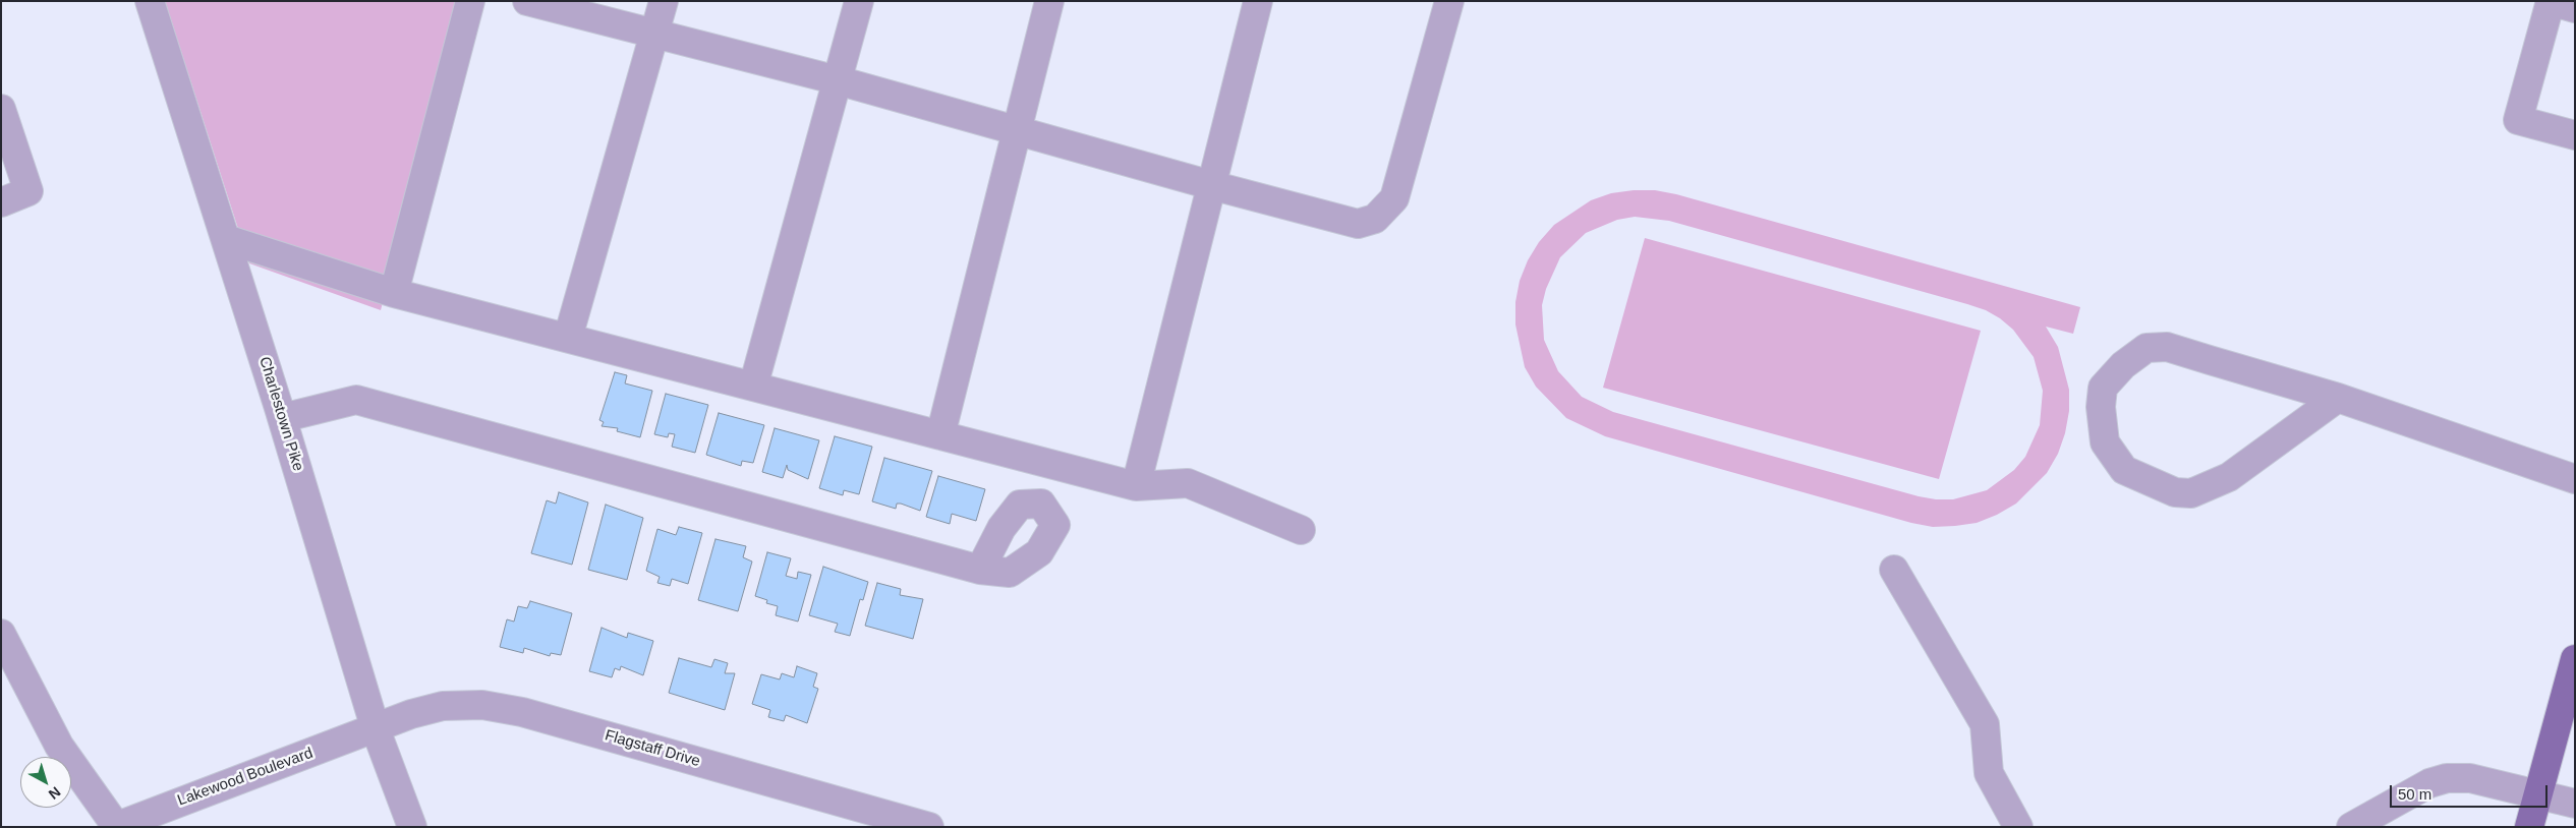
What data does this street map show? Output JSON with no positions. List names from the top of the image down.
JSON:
{
  "streets": {
    "street": ["Charlestown Pike", "Flagstaff Drive", "Lakewood Boulevard"]
  },
  "crossings": [
    ["Charlestown Pike", "Flagstaff Drive"],
    ["Charlestown Pike", "Lakewood Boulevard"],
    ["Flagstaff Drive", "Lakewood Boulevard"]
  ],
  "scale_bar": "50 m",
  "north": "bottom right"
}
